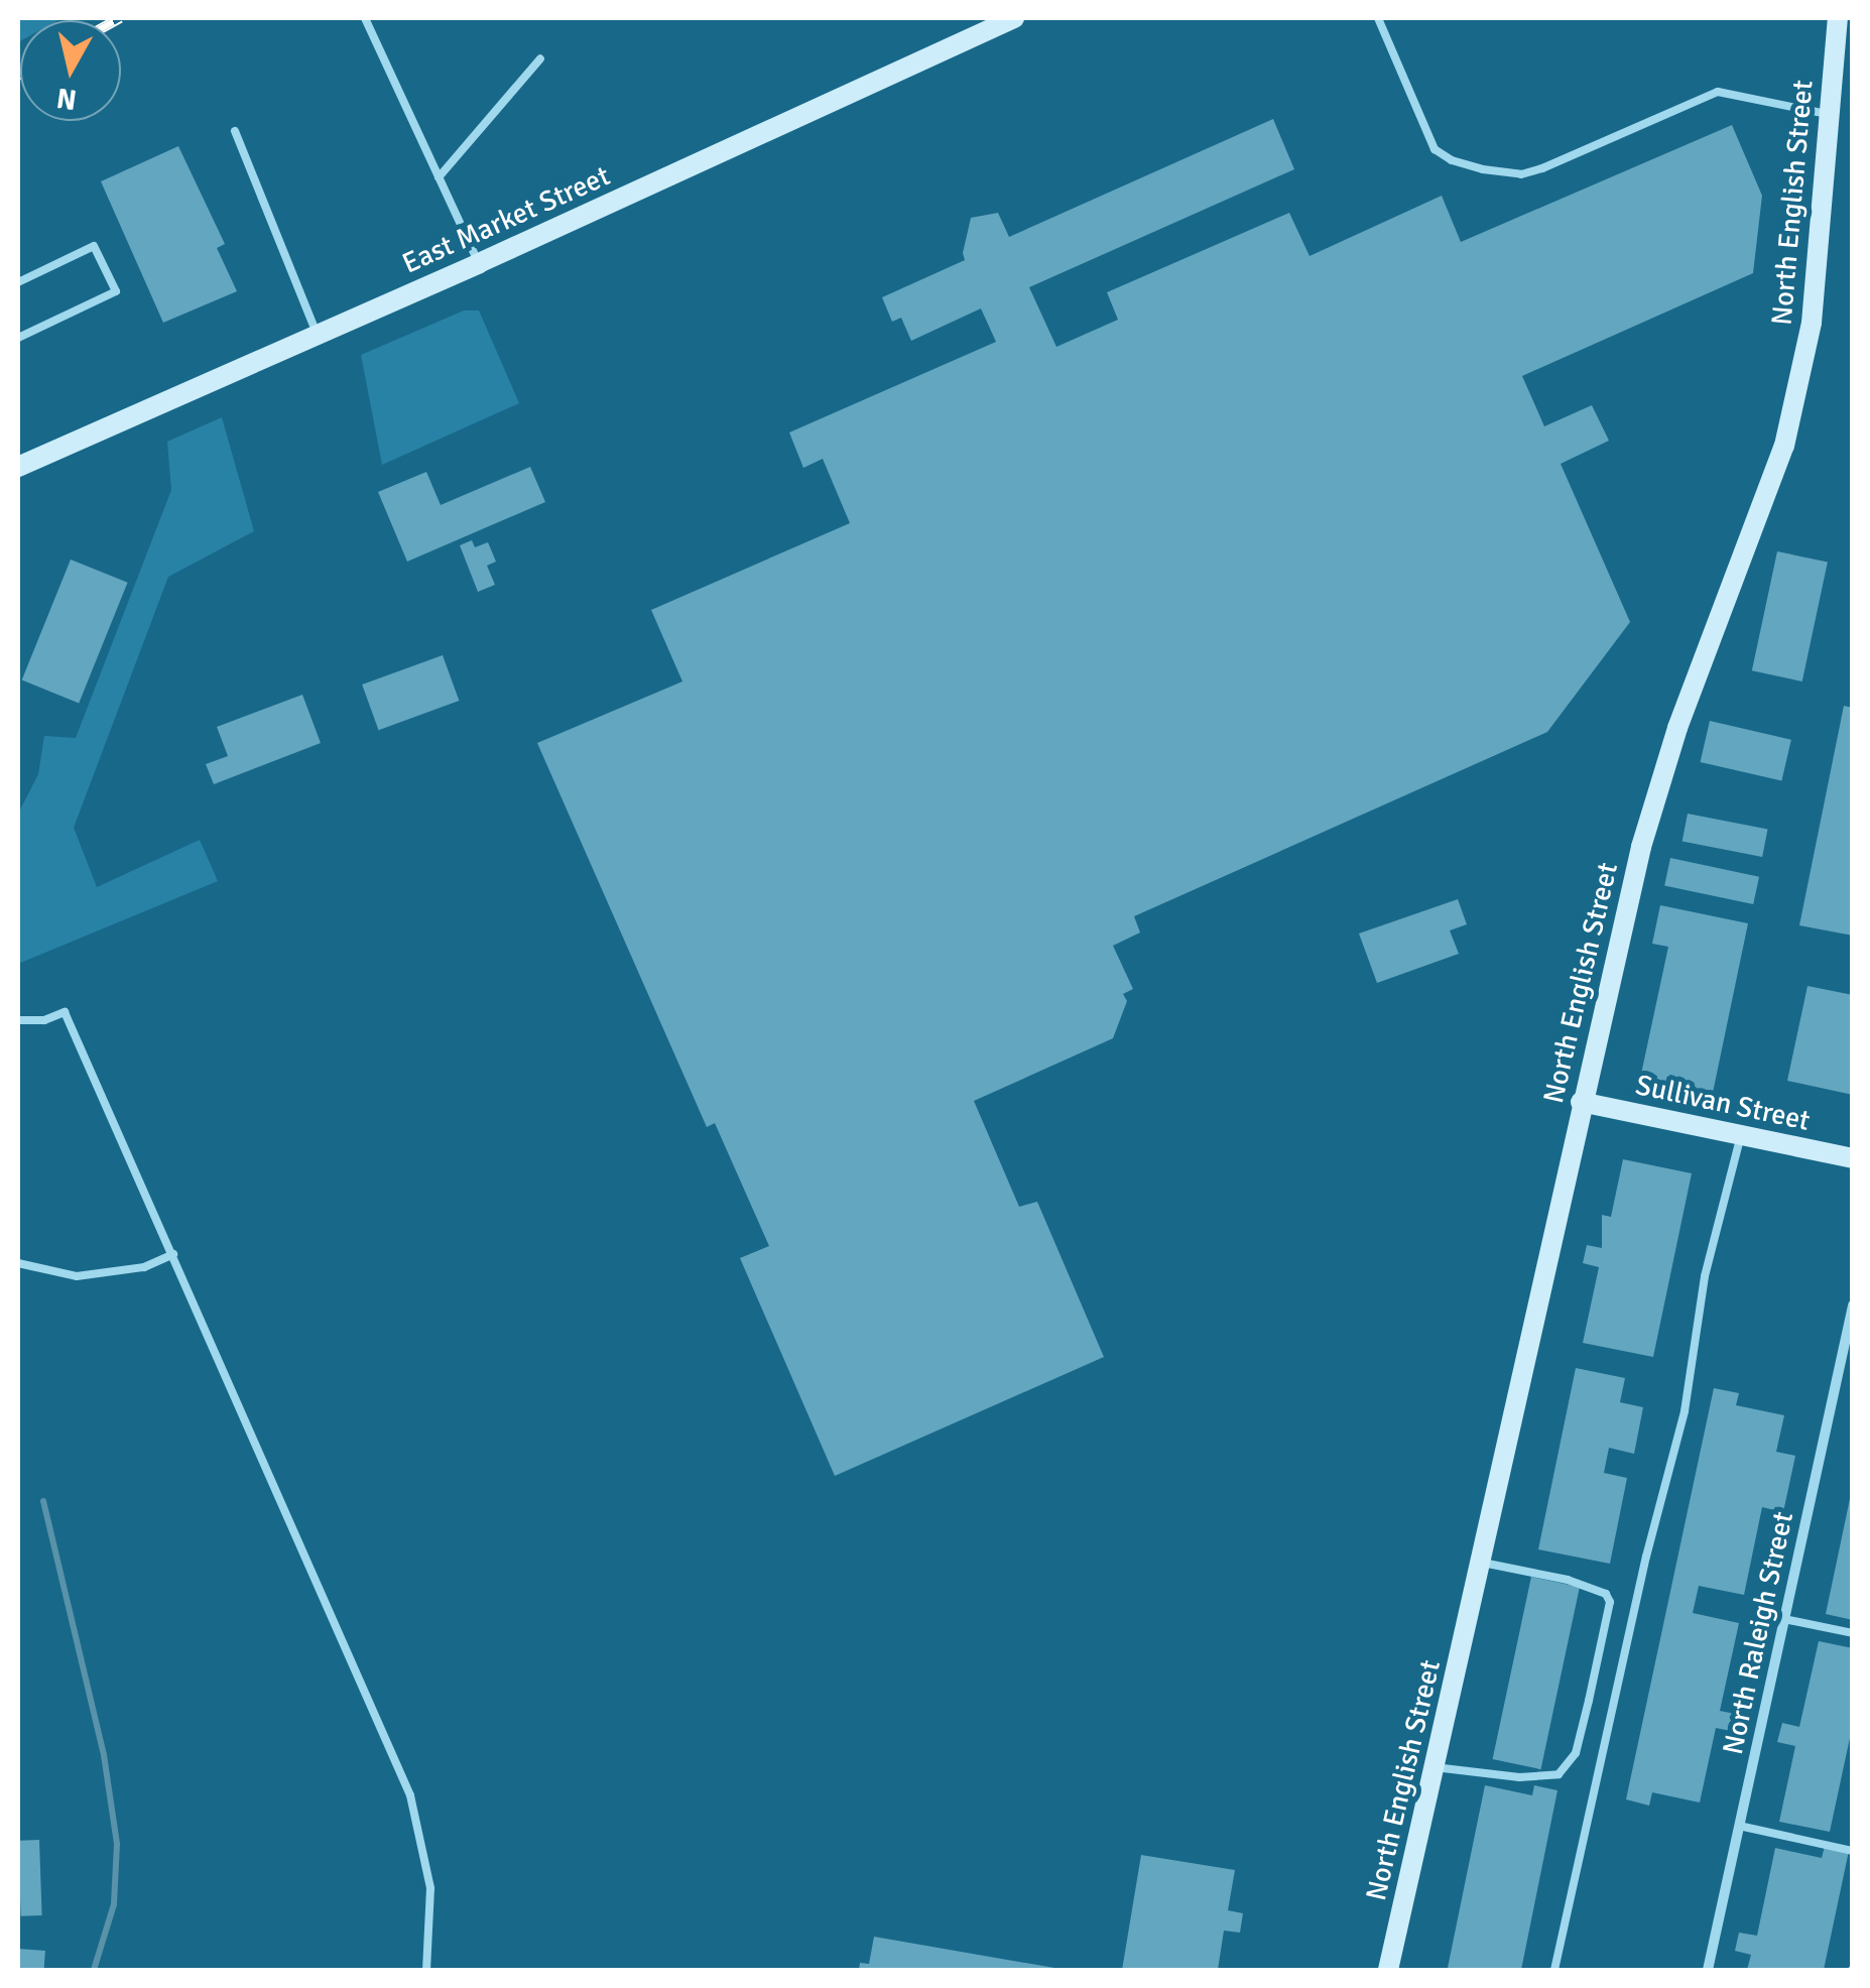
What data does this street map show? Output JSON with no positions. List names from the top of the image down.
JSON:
{
  "streets": {
    "street": [
      "North English Street",
      "East Market Street",
      "Sullivan Street",
      "North Raleigh Street"
    ]
  },
  "crossings": [
    ["North English Street", "Sullivan Street"]
  ],
  "north": "bottom"
}
